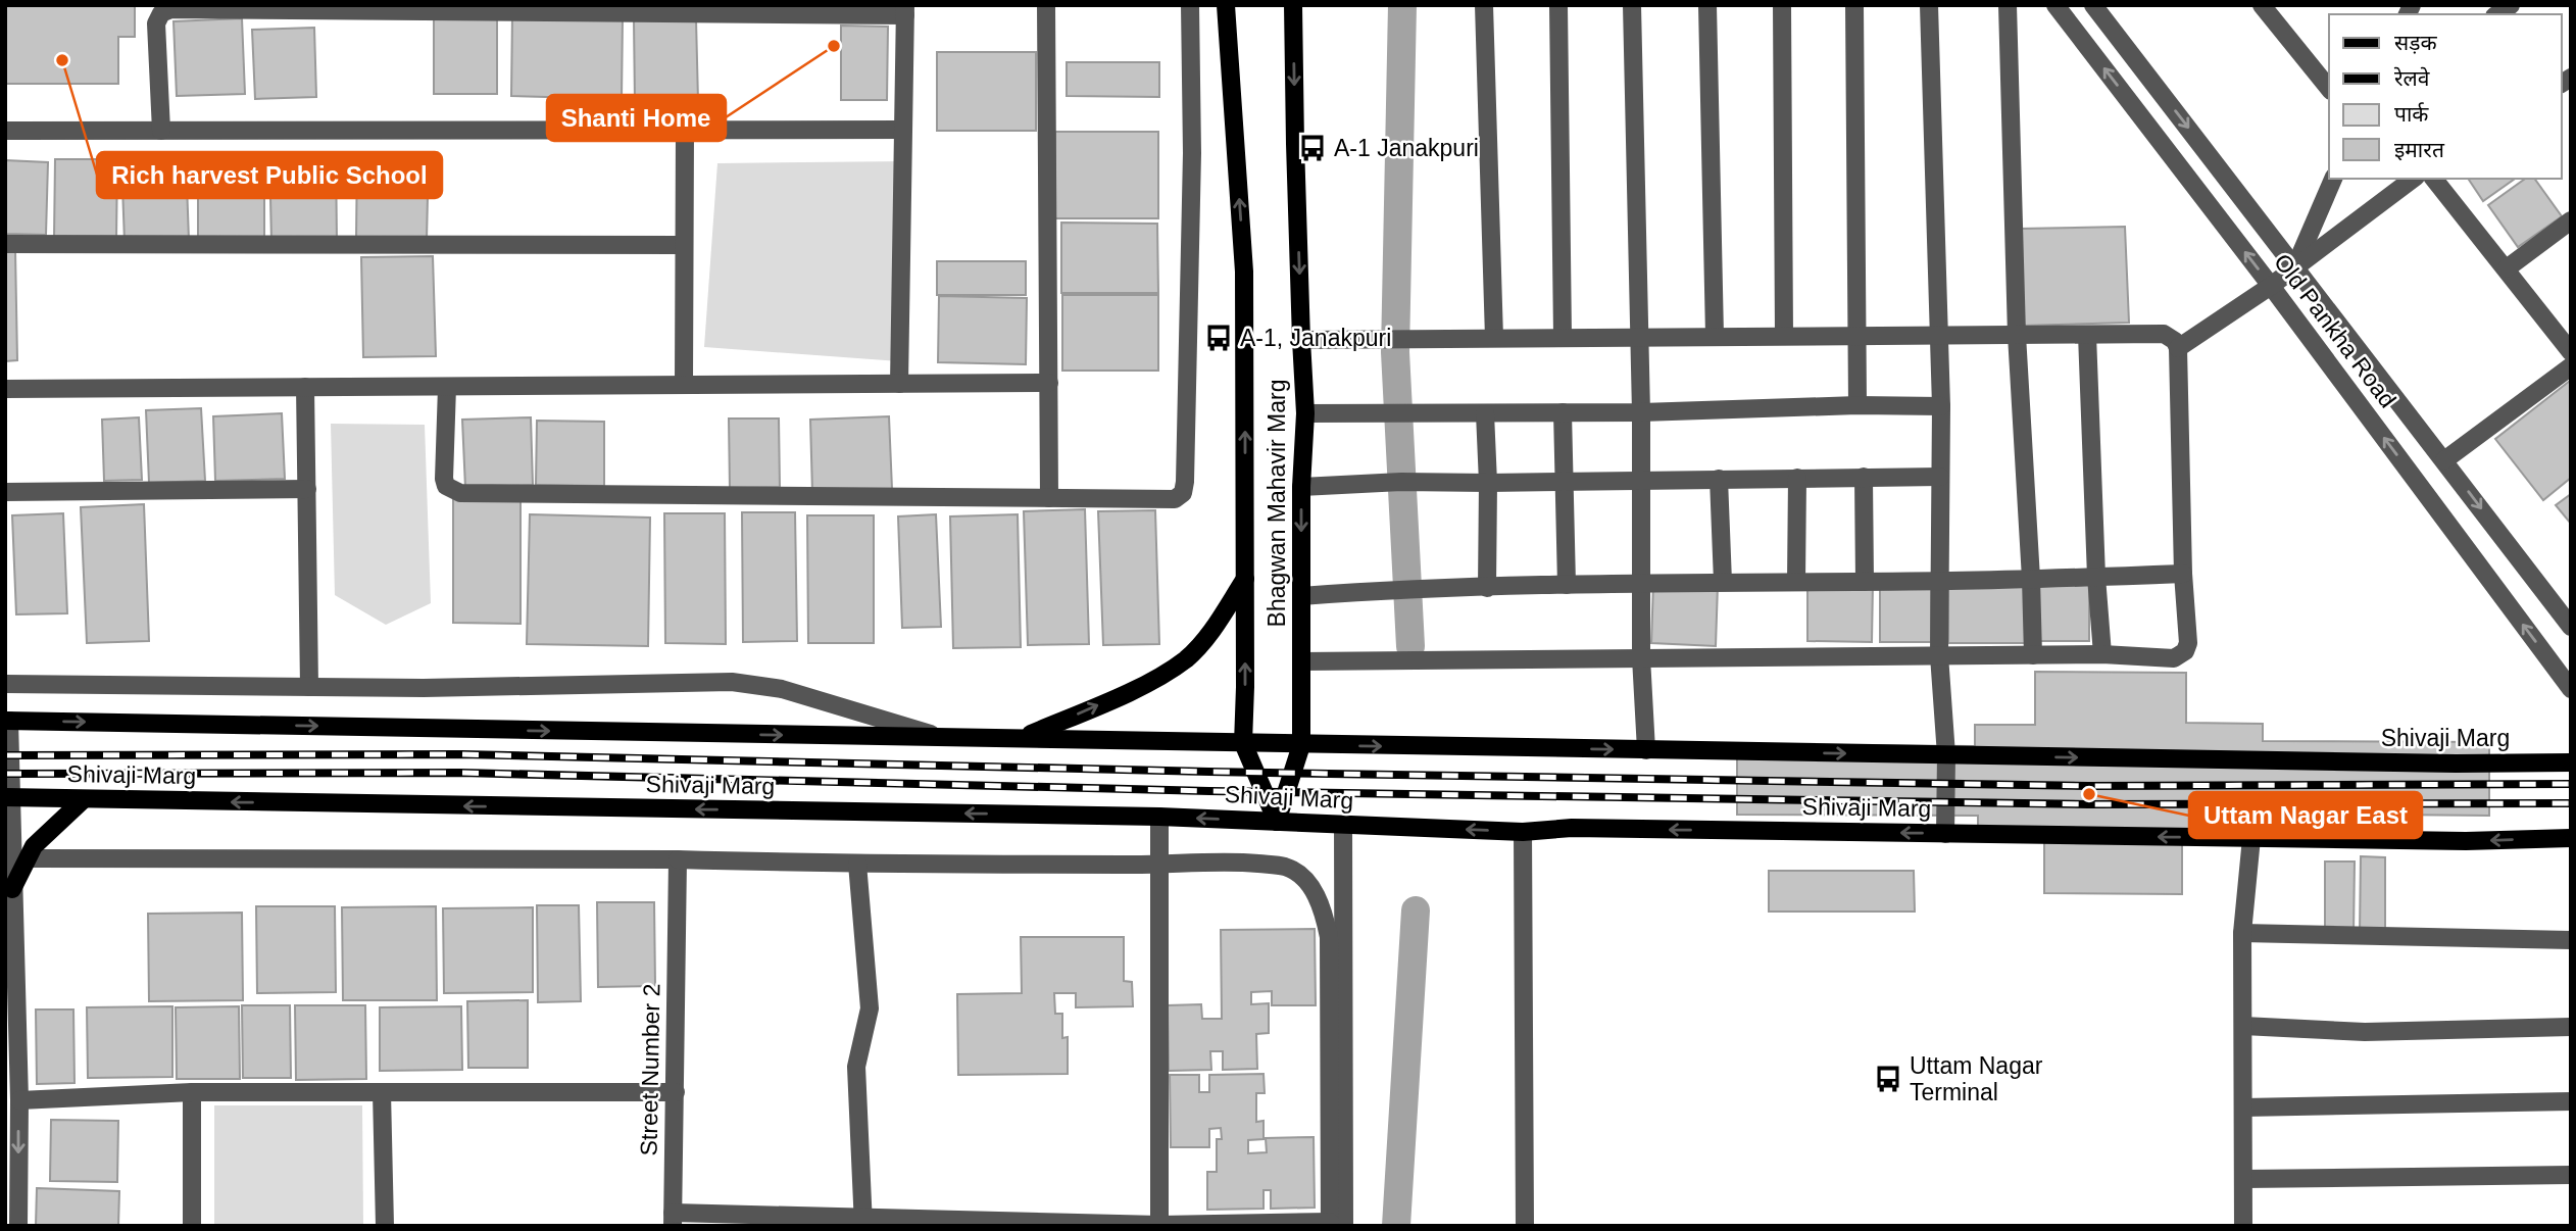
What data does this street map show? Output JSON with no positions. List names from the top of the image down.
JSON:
{
  "streets": {
    "main road": ["Bhagwan Mahavir Marg", "Shivaji Marg"],
    "street": ["Old Pankha Road", "Street Number 2"]
  },
  "crossings": [
    ["Bhagwan Mahavir Marg", "Shivaji Marg"]
  ],
  "places": {
    "other": ["Shanti Home", "Rich harvest Public School", "Uttam Nagar East"],
    "bus stop": ["A-1 Janakpuri", "A-1, Janakpuri", "Uttam Nagar Terminal"]
  },
  "legend": [
    "सड़क",
    "रेलवे",
    "पार्क",
    "इमारत"
  ]
}
